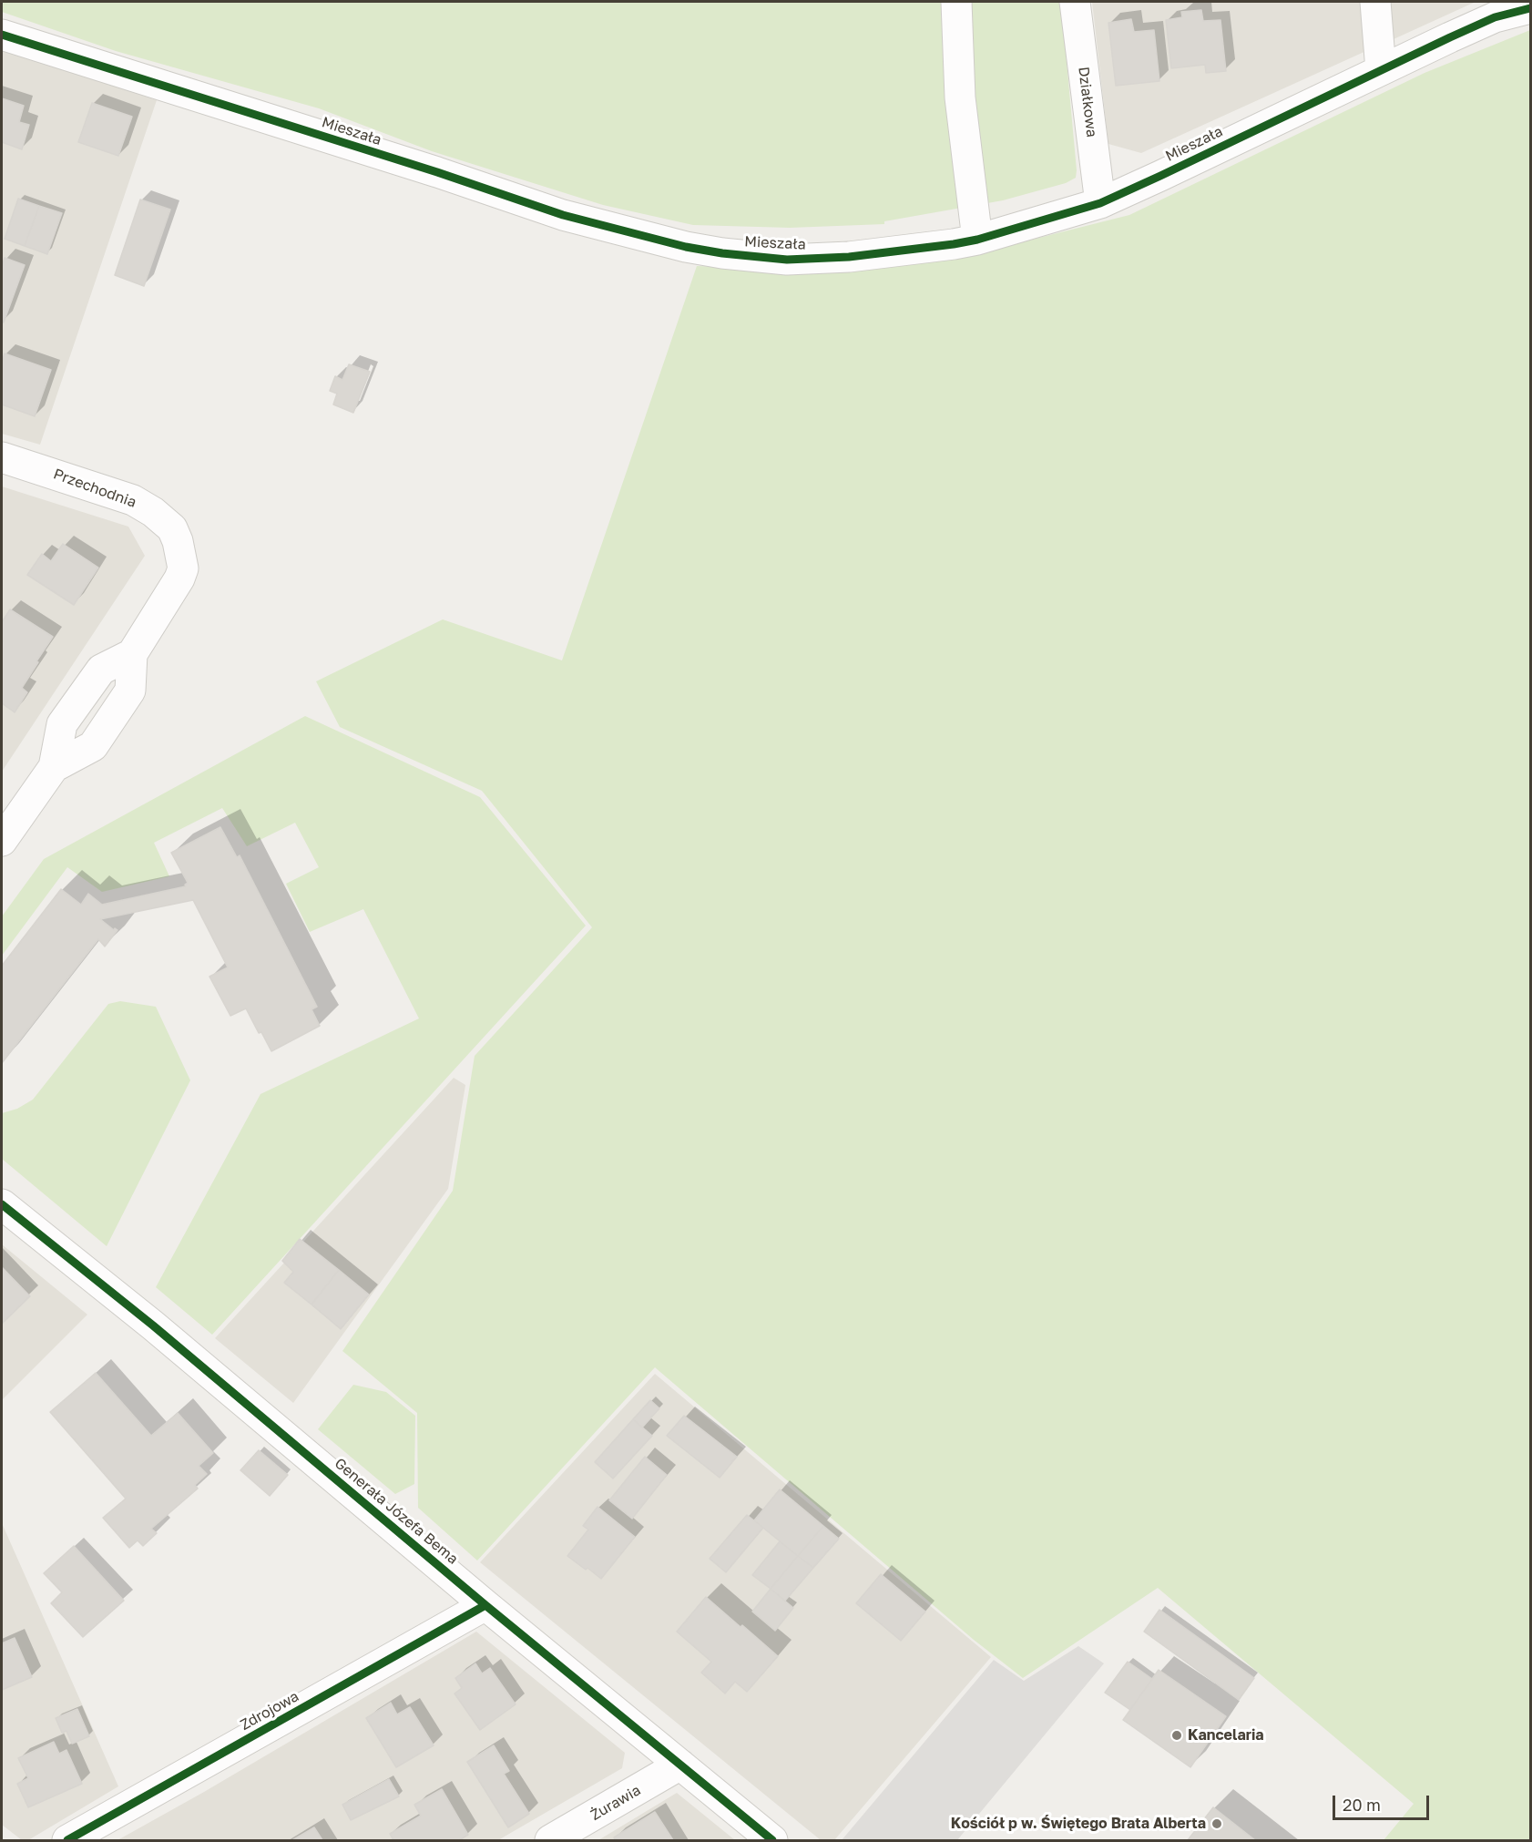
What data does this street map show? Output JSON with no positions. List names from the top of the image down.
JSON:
{
  "streets": {
    "street": [
      "Działkowa",
      "Mieszała",
      "Przechodnia",
      "Generała Józefa Bema",
      "Zdrojowa",
      "Żurawia"
    ]
  },
  "crossings": [
    ["Działkowa", "Mieszała"],
    ["Generała Józefa Bema", "Zdrojowa"],
    ["Generała Józefa Bema", "Żurawia"]
  ],
  "places": ["Kancelaria", "Kościół p w. Świętego Brata Alberta"],
  "scale_bar": "20 m"
}
